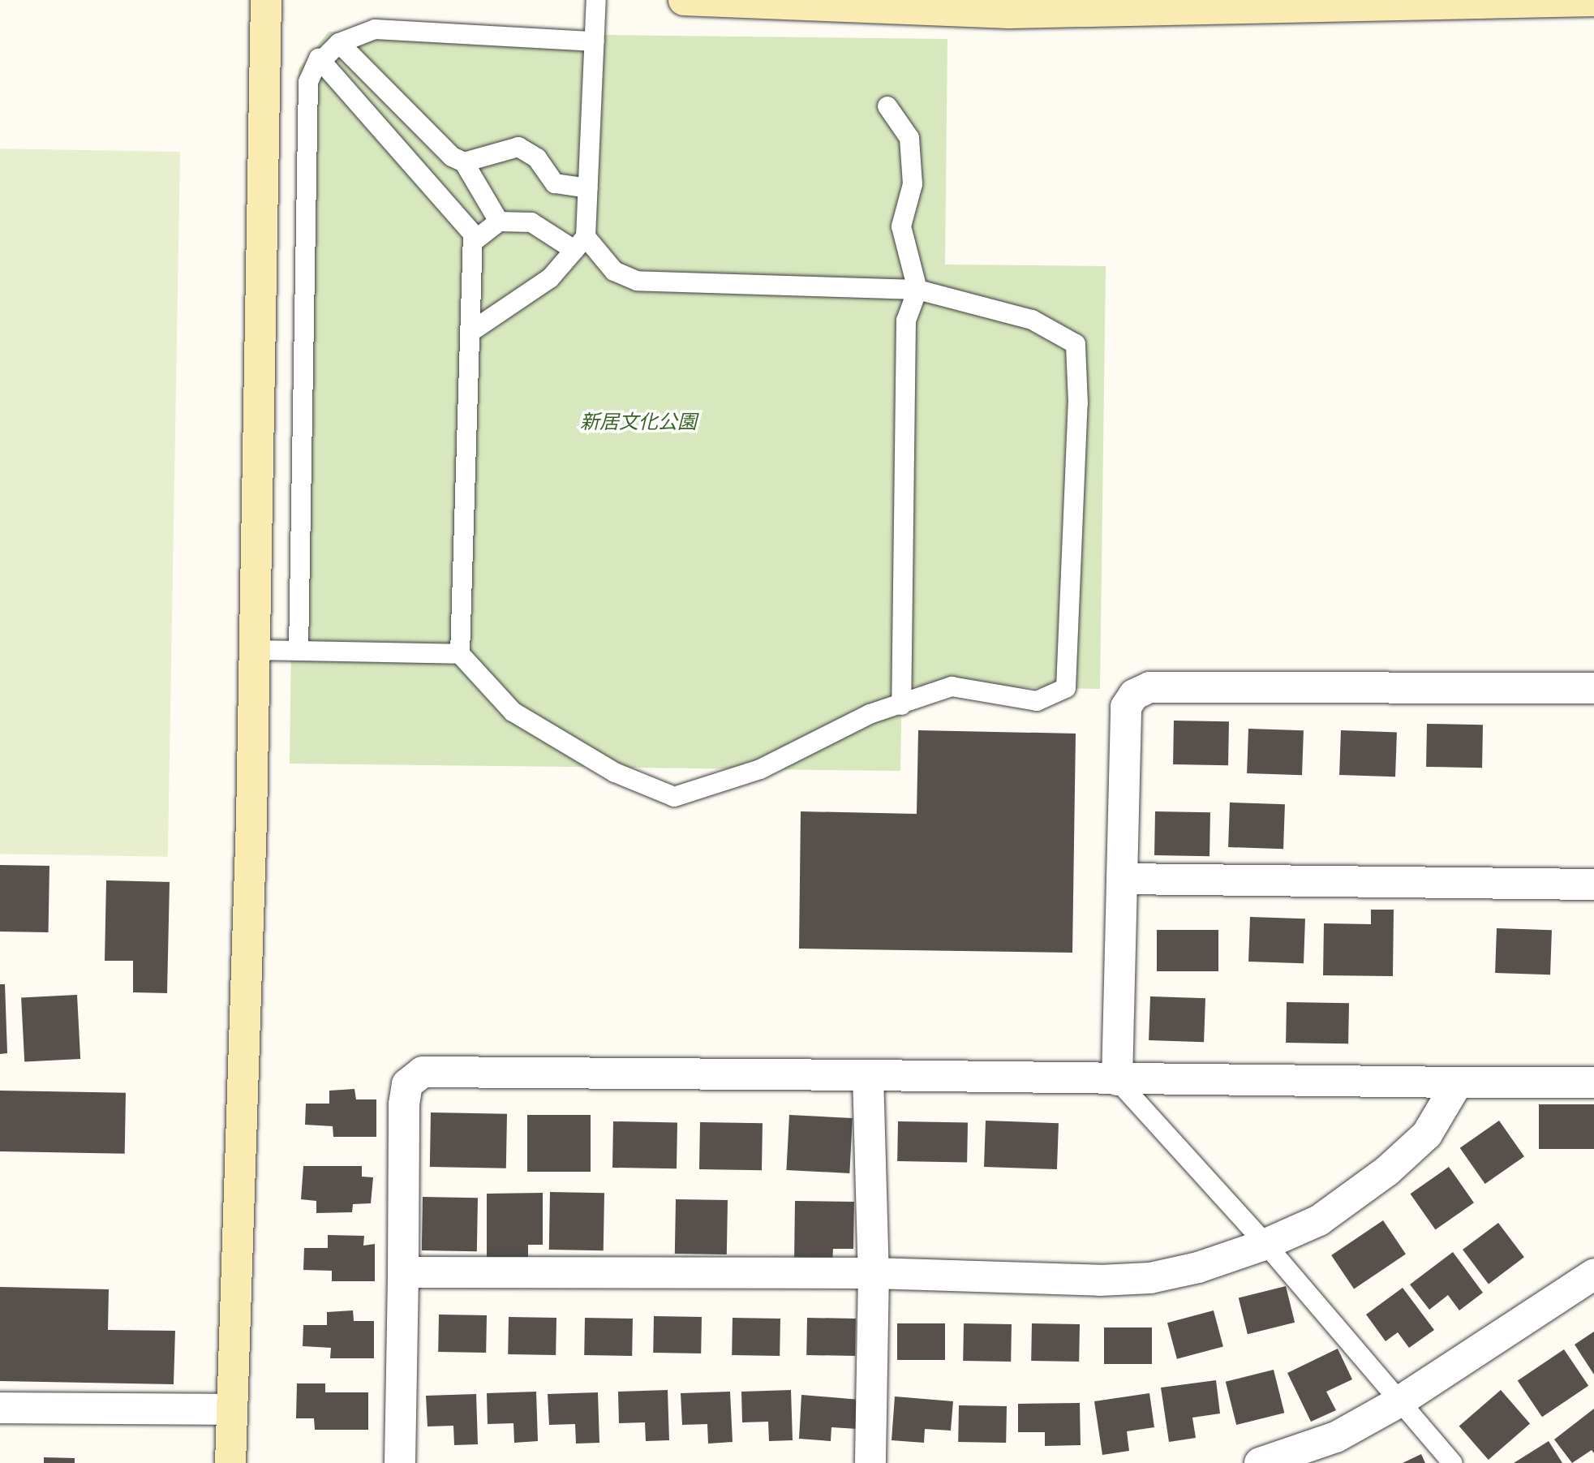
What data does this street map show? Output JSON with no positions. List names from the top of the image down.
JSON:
{
  "parks": ["新居文化公園"]
}
